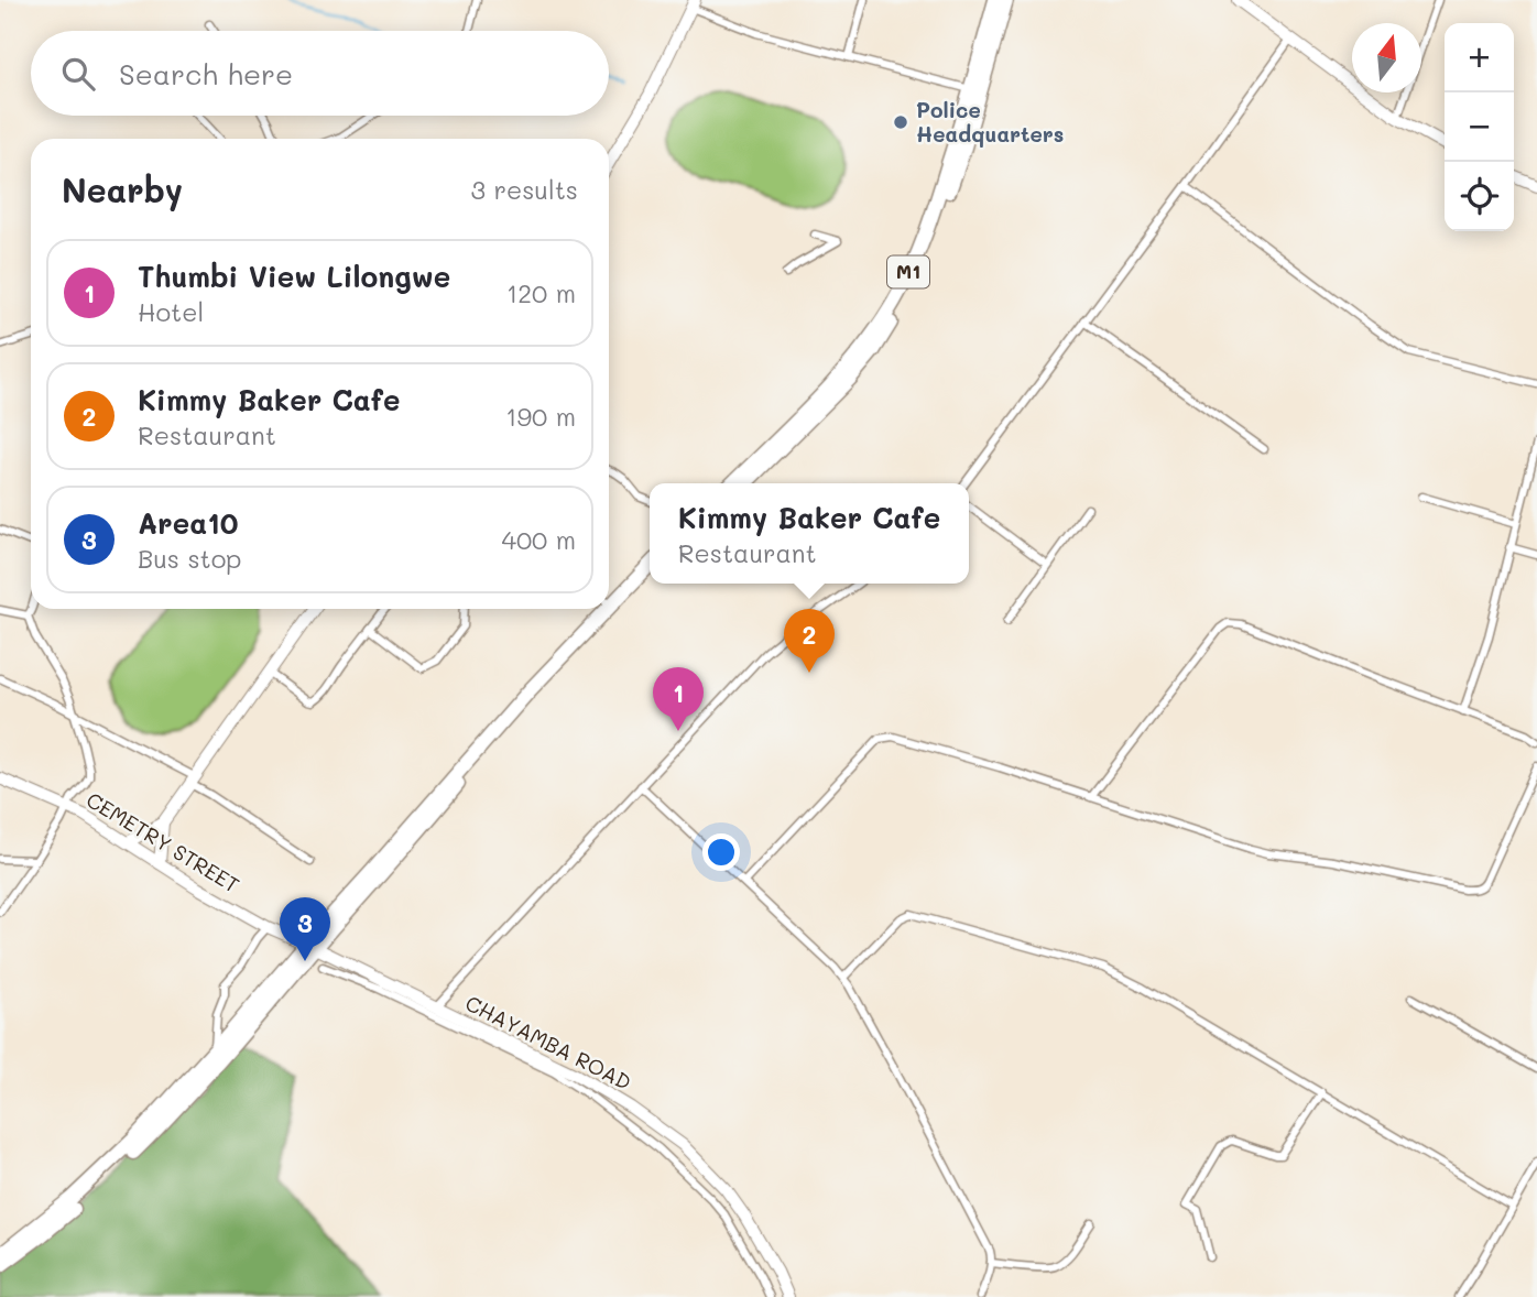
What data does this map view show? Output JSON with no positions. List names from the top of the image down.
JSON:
{
  "streets": {
    "highway": ["M1"],
    "street": ["CEMETRY STREET", "CHAYAMBA ROAD"]
  },
  "crossings": [
    ["CEMETRY STREET", "CHAYAMBA ROAD"]
  ],
  "places": ["Police Headquarters"],
  "north": "top",
  "page": {
    "map_buttons": ["+", "−"],
    "search": "Search here",
    "heading": ["Nearby", "3 results"],
    "list": [
      {
        "mark": "1",
        "name": "Thumbi View Lilongwe",
        "note": "Hotel",
        "value": "120 m"
      },
      {
        "mark": "2",
        "name": "Kimmy Baker Cafe",
        "note": "Restaurant",
        "value": "190 m"
      },
      {
        "mark": "3",
        "name": "Area10",
        "note": "Bus stop",
        "value": "400 m"
      }
    ],
    "popup": ["Kimmy Baker Cafe", "Restaurant"],
    "pins": ["2", "1", "3"]
  }
}
